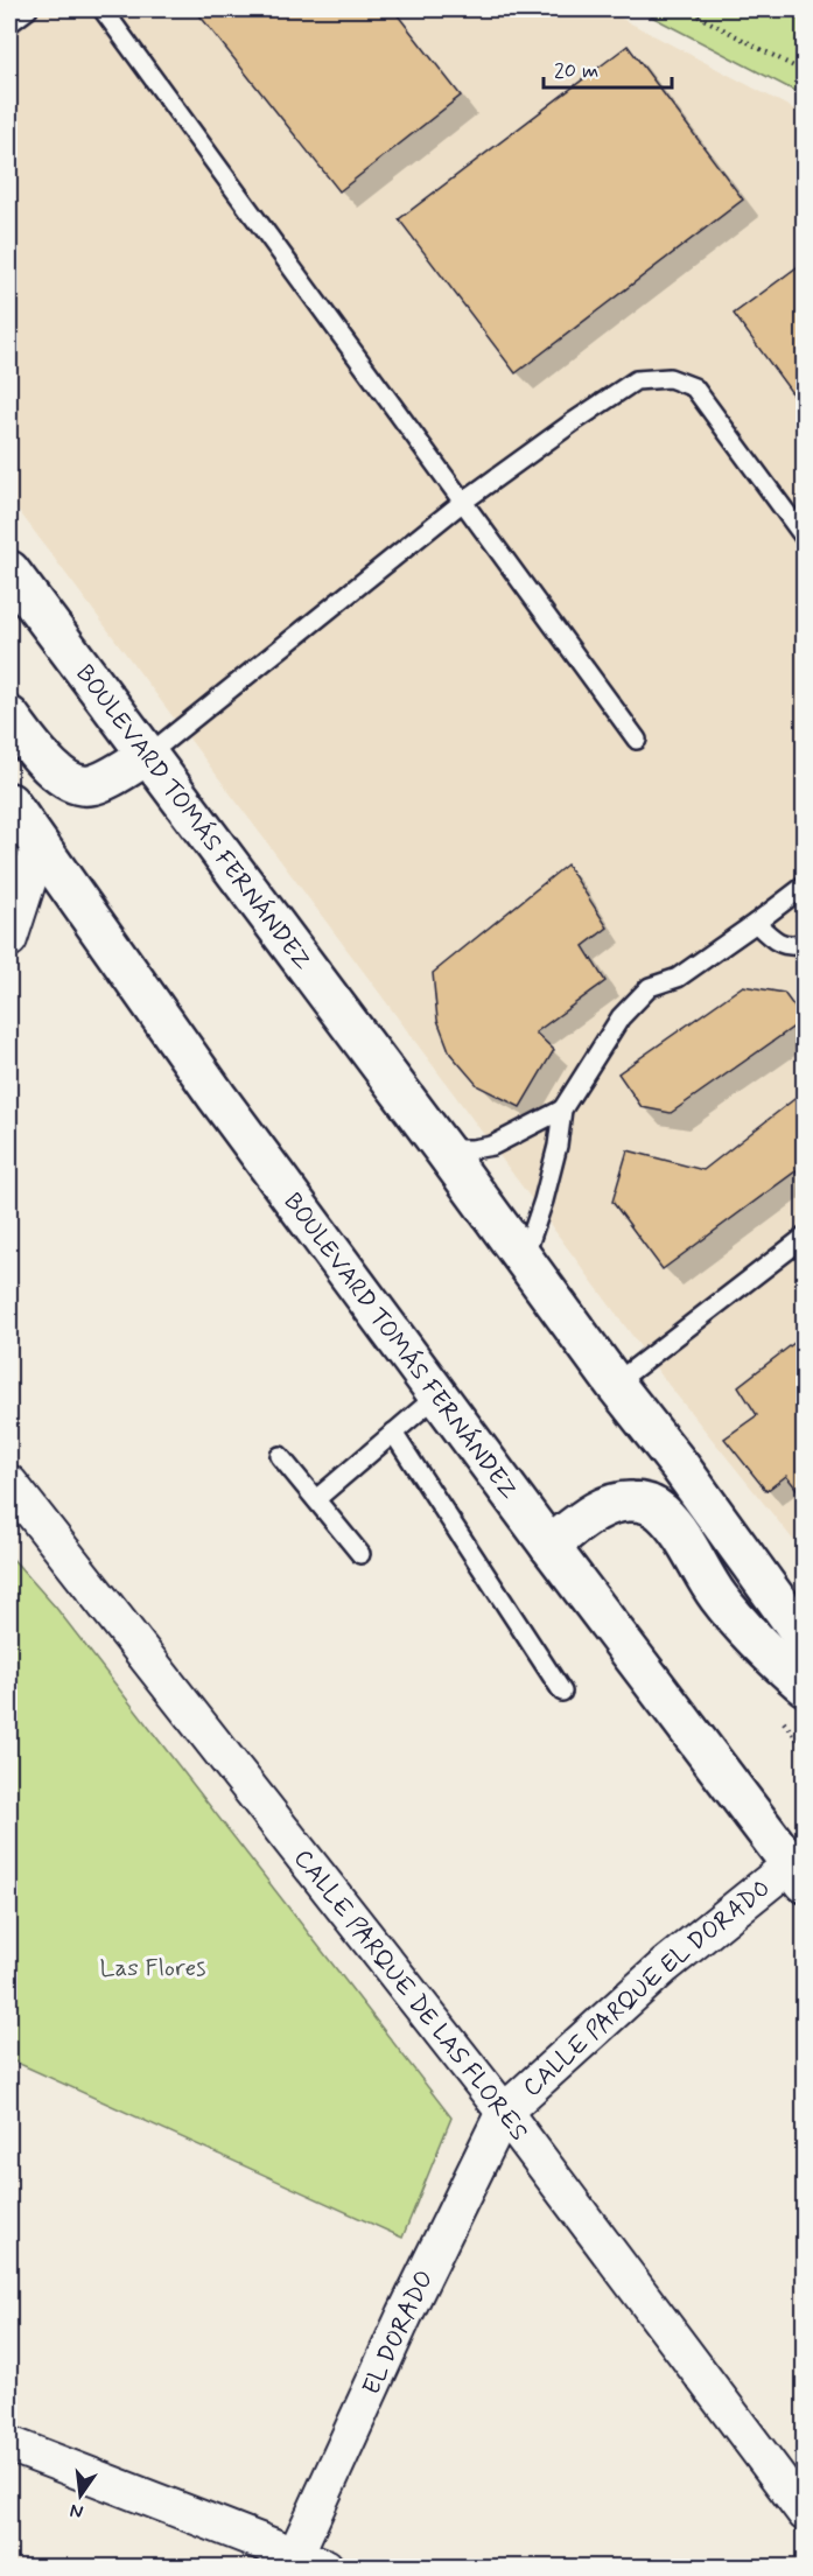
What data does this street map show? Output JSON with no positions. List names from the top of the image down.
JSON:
{
  "streets": {
    "main road": ["BOULEVARD TOMÁS FERNÁNDEZ"],
    "street": ["CALLE PARQUE EL DORADO", "CALLE PARQUE DE LAS FLORES", "EL DORADO"]
  },
  "crossings": [
    ["BOULEVARD TOMÁS FERNÁNDEZ", "CALLE PARQUE EL DORADO"],
    ["CALLE PARQUE EL DORADO", "CALLE PARQUE DE LAS FLORES"],
    ["CALLE PARQUE EL DORADO", "EL DORADO"],
    ["CALLE PARQUE DE LAS FLORES", "EL DORADO"]
  ],
  "parks": ["Las Flores"],
  "scale_bar": "20 m",
  "north": "bottom"
}
